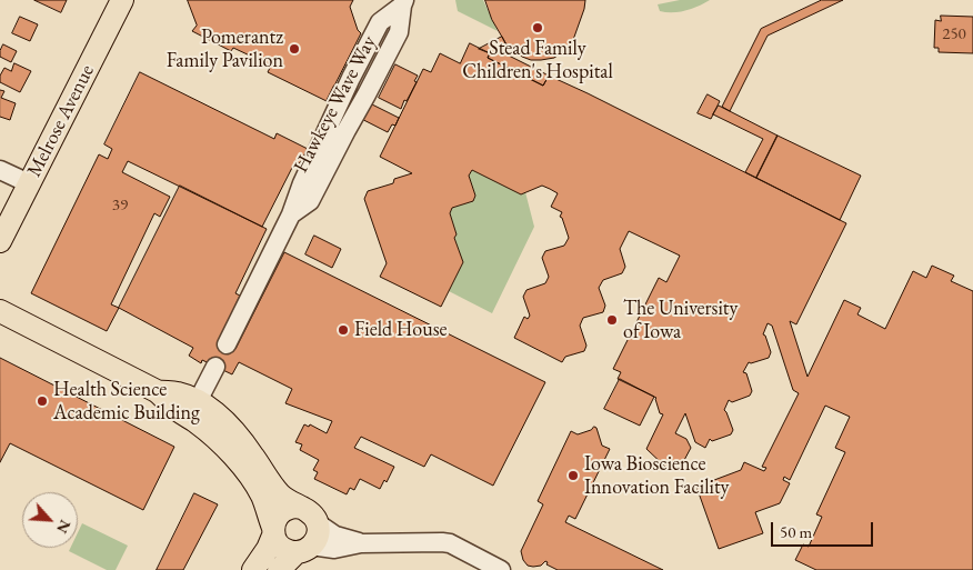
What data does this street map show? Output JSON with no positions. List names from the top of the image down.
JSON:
{
  "streets": {
    "main road": ["Melrose Avenue"],
    "street": ["Hawkeye Wave Way"]
  },
  "places": [
    "Stead Family Children's Hospital",
    "Pomerantz Family Pavilion",
    "The University of Iowa",
    "Field House",
    "Health Science Academic Building",
    "Iowa Bioscience Innovation Facility"
  ],
  "house_numbers": ["250", "39"],
  "scale_bar": "50 m",
  "north": "bottom right"
}
